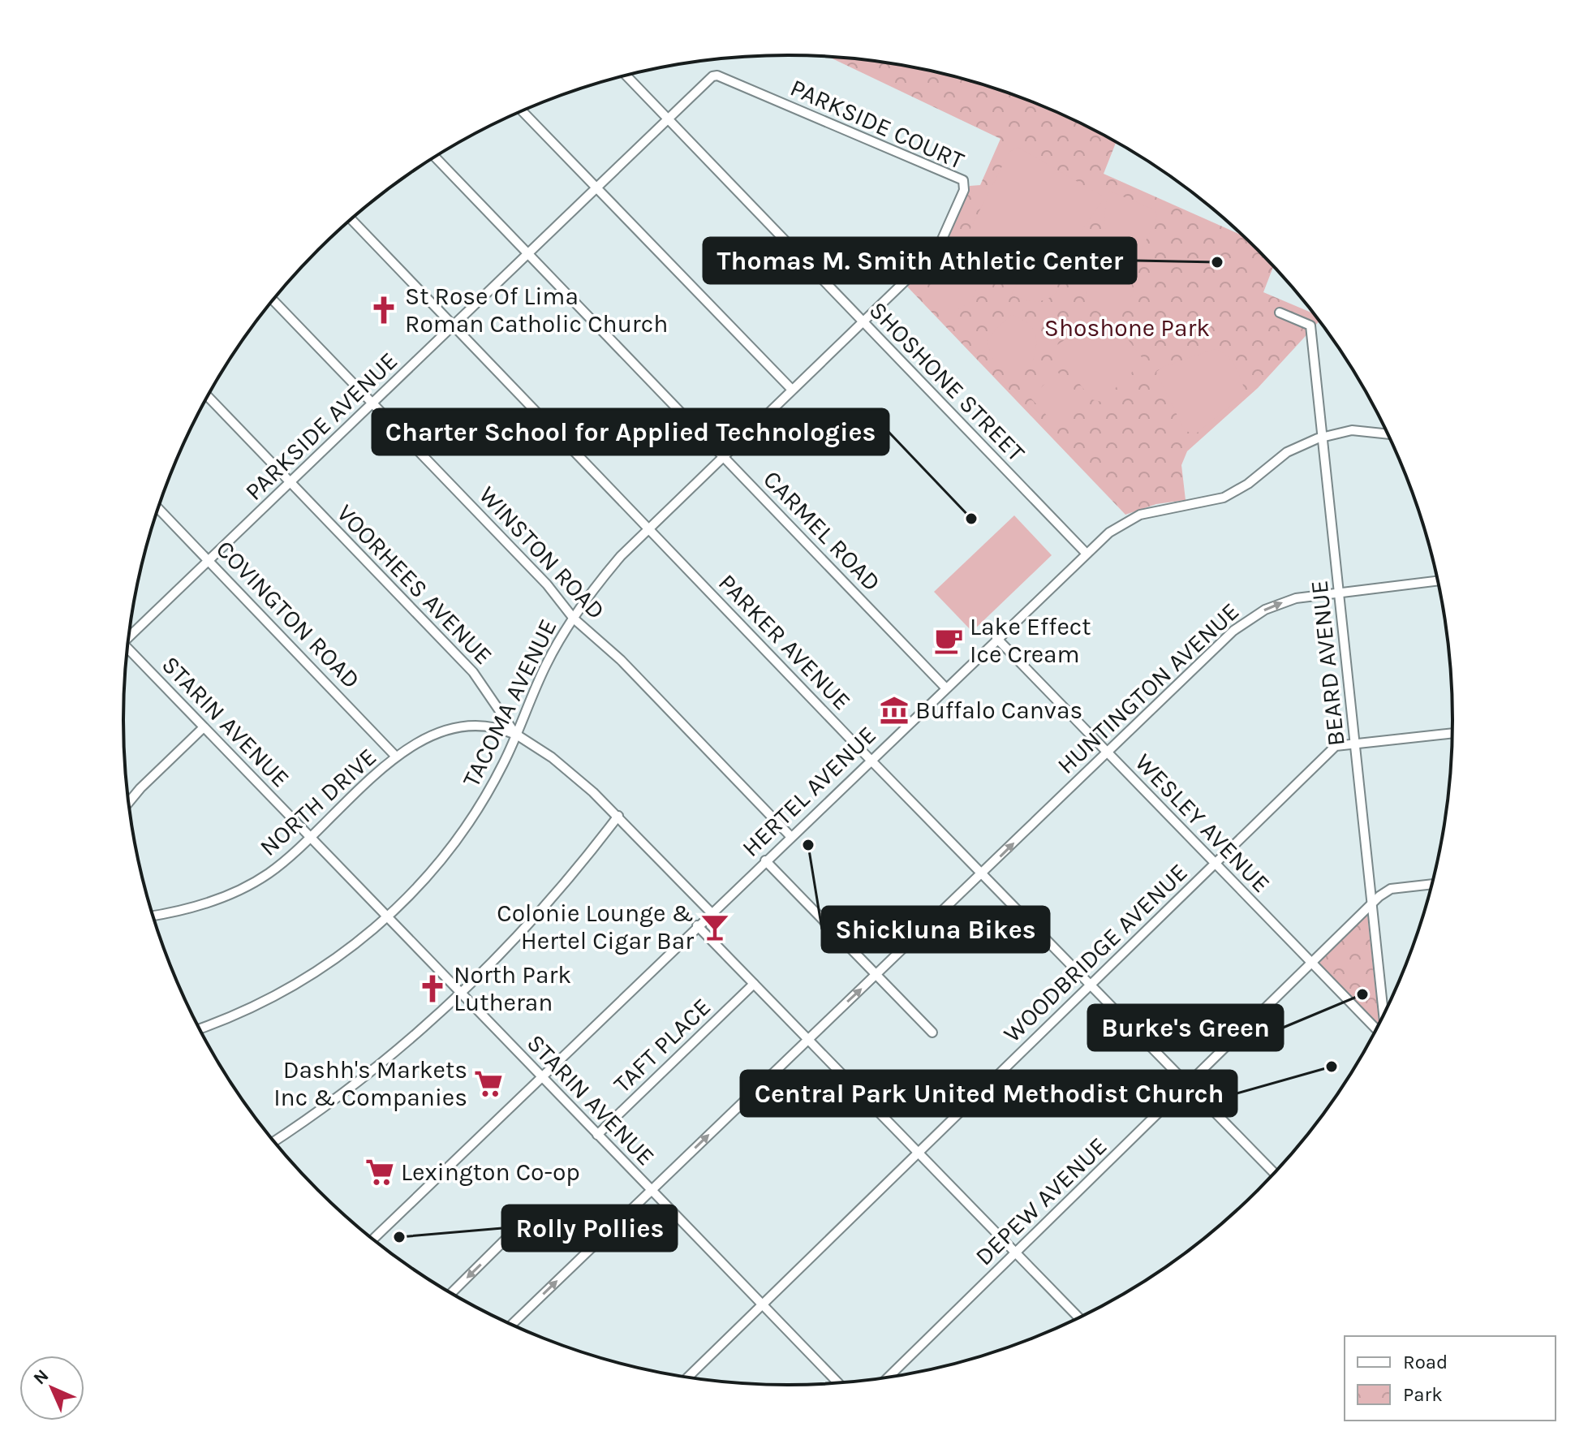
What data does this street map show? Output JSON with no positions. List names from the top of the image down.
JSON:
{
  "streets": {
    "street": [
      "PARKSIDE COURT",
      "SHOSHONE STREET",
      "PARKSIDE AVENUE",
      "CARMEL ROAD",
      "WINSTON ROAD",
      "VOORHEES AVENUE",
      "COVINGTON ROAD",
      "PARKER AVENUE",
      "BEARD AVENUE",
      "HUNTINGTON AVENUE",
      "TACOMA AVENUE",
      "STARIN AVENUE",
      "HERTEL AVENUE",
      "NORTH DRIVE",
      "WESLEY AVENUE",
      "WOODBRIDGE AVENUE",
      "TAFT PLACE",
      "DEPEW AVENUE"
    ]
  },
  "crossings": [
    ["PARKSIDE COURT", "SHOSHONE STREET"],
    ["PARKSIDE COURT", "PARKSIDE AVENUE"],
    ["PARKSIDE COURT", "TACOMA AVENUE"],
    ["SHOSHONE STREET", "PARKSIDE AVENUE"],
    ["SHOSHONE STREET", "TACOMA AVENUE"],
    ["SHOSHONE STREET", "HERTEL AVENUE"],
    ["PARKSIDE AVENUE", "CARMEL ROAD"],
    ["PARKSIDE AVENUE", "WINSTON ROAD"],
    ["PARKSIDE AVENUE", "VOORHEES AVENUE"],
    ["PARKSIDE AVENUE", "COVINGTON ROAD"],
    ["PARKSIDE AVENUE", "PARKER AVENUE"],
    ["CARMEL ROAD", "TACOMA AVENUE"],
    ["CARMEL ROAD", "HERTEL AVENUE"],
    ["WINSTON ROAD", "TACOMA AVENUE"],
    ["WINSTON ROAD", "HERTEL AVENUE"],
    ["VOORHEES AVENUE", "TACOMA AVENUE"],
    ["VOORHEES AVENUE", "HERTEL AVENUE"],
    ["VOORHEES AVENUE", "NORTH DRIVE"],
    ["COVINGTON ROAD", "NORTH DRIVE"],
    ["PARKER AVENUE", "HUNTINGTON AVENUE"],
    ["PARKER AVENUE", "TACOMA AVENUE"],
    ["PARKER AVENUE", "HERTEL AVENUE"],
    ["PARKER AVENUE", "WOODBRIDGE AVENUE"],
    ["PARKER AVENUE", "DEPEW AVENUE"],
    ["BEARD AVENUE", "HUNTINGTON AVENUE"],
    ["BEARD AVENUE", "HERTEL AVENUE"],
    ["BEARD AVENUE", "WOODBRIDGE AVENUE"],
    ["BEARD AVENUE", "DEPEW AVENUE"],
    ["HUNTINGTON AVENUE", "STARIN AVENUE"],
    ["HUNTINGTON AVENUE", "WESLEY AVENUE"],
    ["TACOMA AVENUE", "STARIN AVENUE"],
    ["TACOMA AVENUE", "NORTH DRIVE"],
    ["STARIN AVENUE", "HERTEL AVENUE"],
    ["STARIN AVENUE", "NORTH DRIVE"],
    ["STARIN AVENUE", "WOODBRIDGE AVENUE"],
    ["STARIN AVENUE", "TAFT PLACE"],
    ["HERTEL AVENUE", "WESLEY AVENUE"],
    ["WESLEY AVENUE", "WOODBRIDGE AVENUE"],
    ["WESLEY AVENUE", "DEPEW AVENUE"]
  ],
  "one_way": ["HUNTINGTON AVENUE"],
  "parks": ["Shoshone Park"],
  "places": {
    "other": [
      "Thomas M. Smith Athletic Center",
      "Charter School for Applied Technologies",
      "Shickluna Bikes",
      "Burke's Green",
      "Central Park United Methodist Church",
      "Rolly Pollies"
    ],
    "church": ["St Rose Of Lima Roman Catholic Church", "North Park Lutheran"],
    "cafe": ["Lake Effect Ice Cream"],
    "museum": ["Buffalo Canvas"],
    "bar": ["Colonie Lounge & Hertel Cigar Bar"],
    "supermarket": ["Dashh's Markets Inc & Companies", "Lexington Co-op"]
  },
  "legend": ["Road", "Park"],
  "north": "top left"
}
